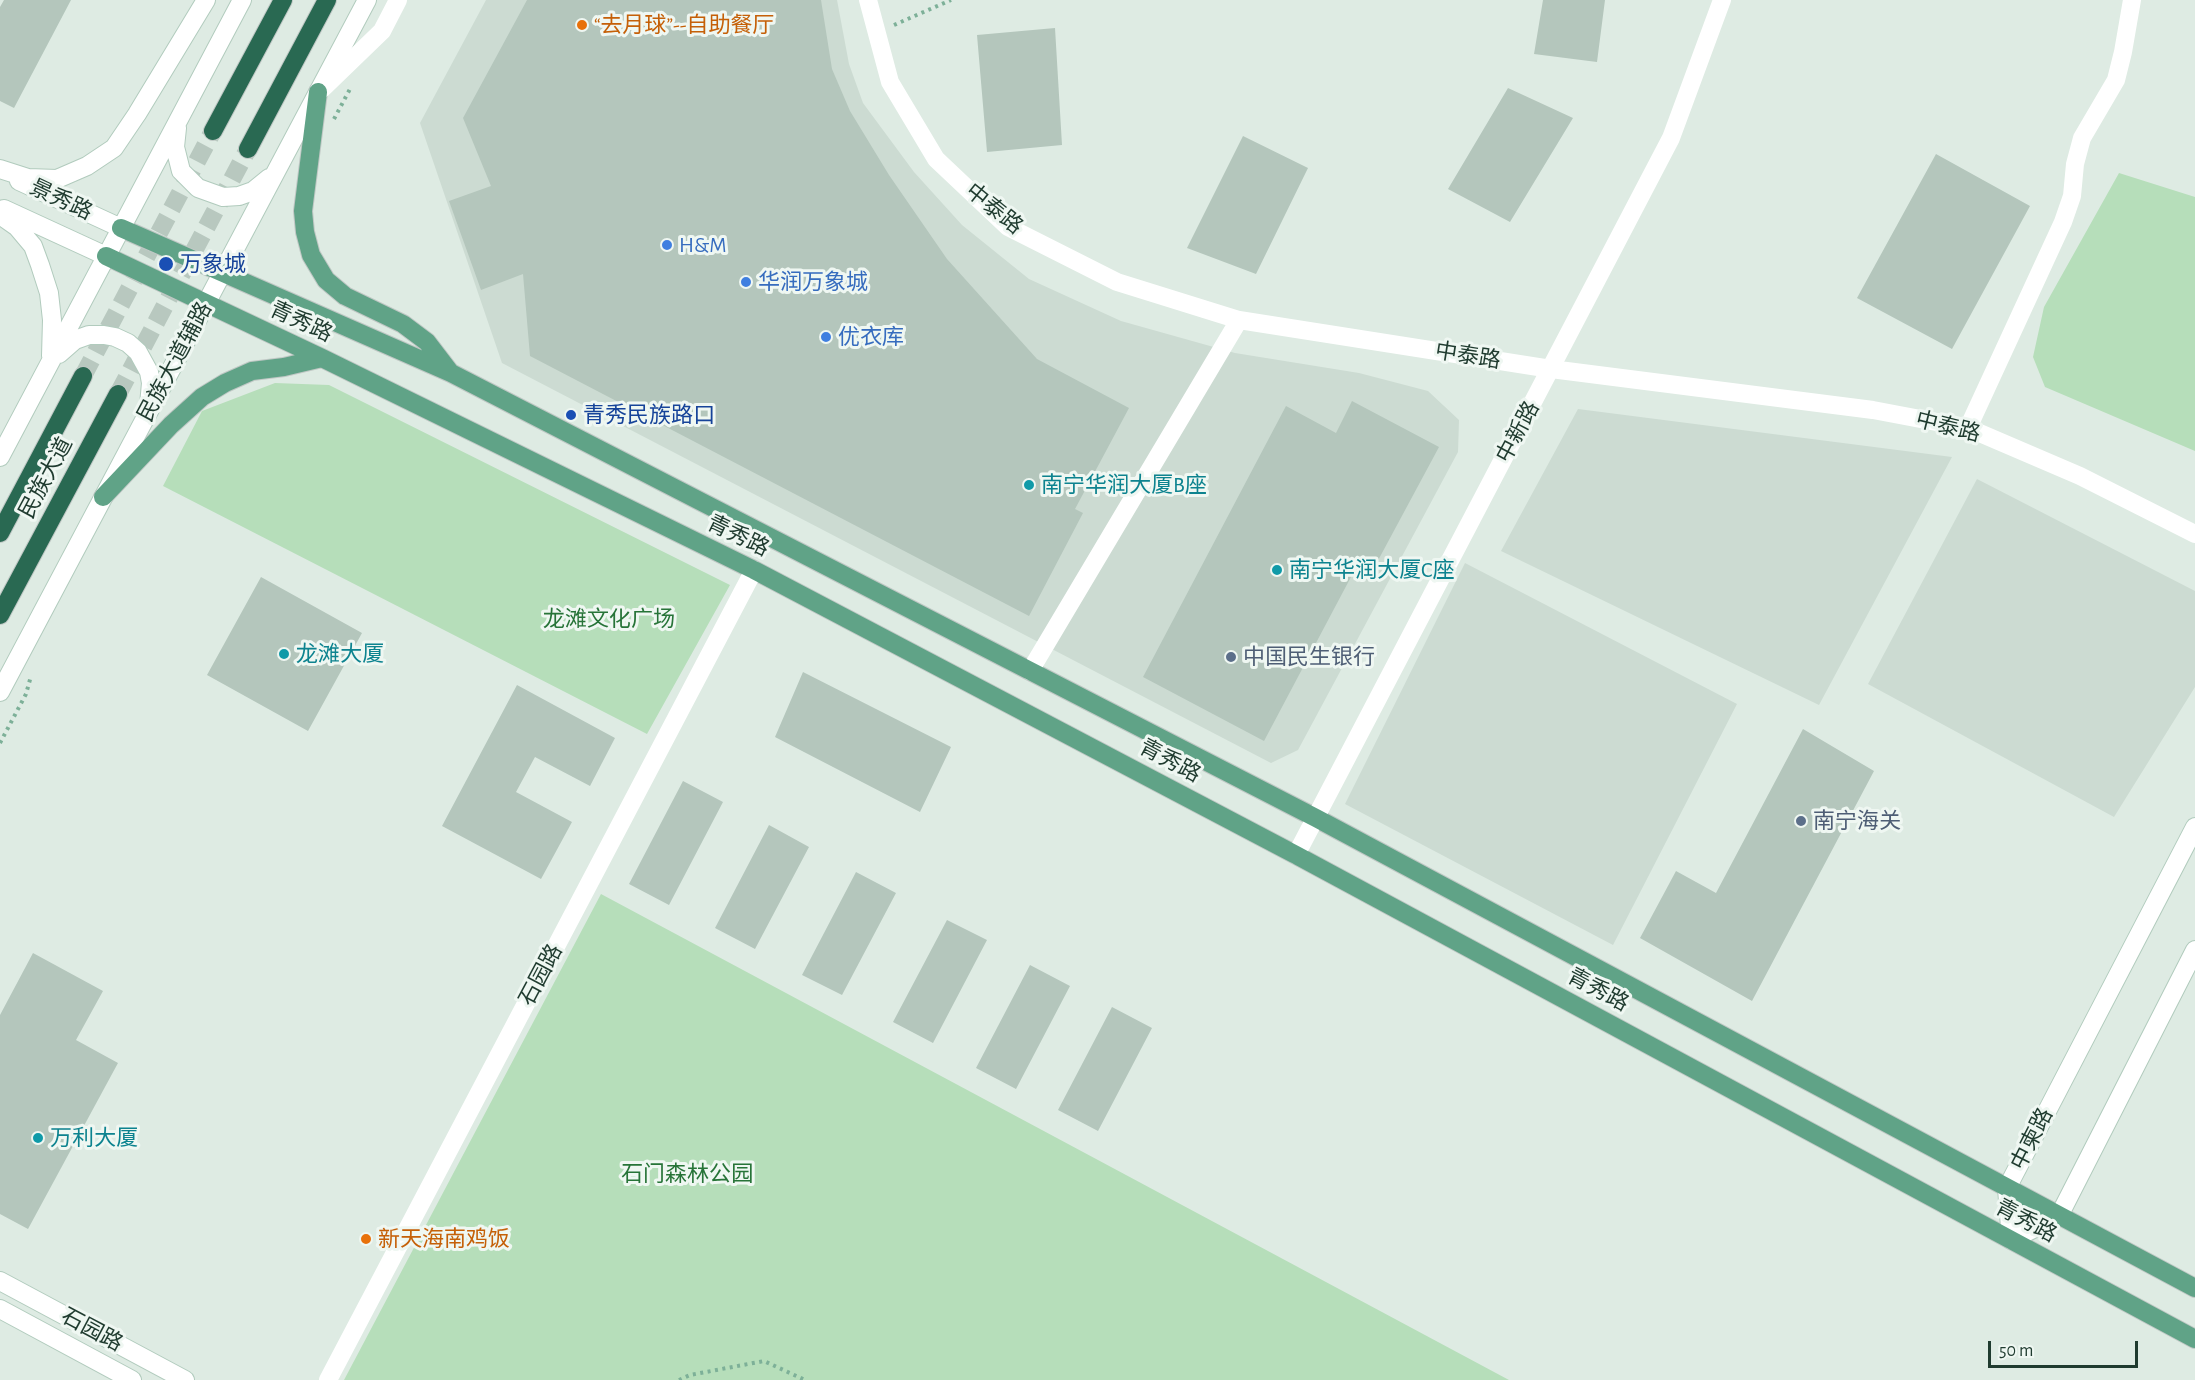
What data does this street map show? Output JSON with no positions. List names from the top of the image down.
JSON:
{
  "streets": {
    "highway": ["民族大道"],
    "main road": ["青秀路"],
    "street": [
      "景秀路",
      "中泰路",
      "民族大道辅路",
      "中新路",
      "石园路",
      "中柬路"
    ]
  },
  "crossings": [
    ["景秀路", "青秀路"],
    ["中泰路", "中新路"],
    ["青秀路", "民族大道辅路"],
    ["青秀路", "中新路"],
    ["青秀路", "石园路"],
    ["青秀路", "中柬路"]
  ],
  "parks": ["龙滩文化广场", "石门森林公园"],
  "places": [
    "“去月球”--自助餐厅",
    "H&M",
    "万象城",
    "华润万象城",
    "优衣库",
    "青秀民族路口",
    "南宁华润大厦B座",
    "南宁华润大厦C座",
    "龙滩大厦",
    "中国民生银行",
    "南宁海关",
    "万利大厦",
    "新天海南鸡饭"
  ],
  "scale_bar": "50 m"
}
